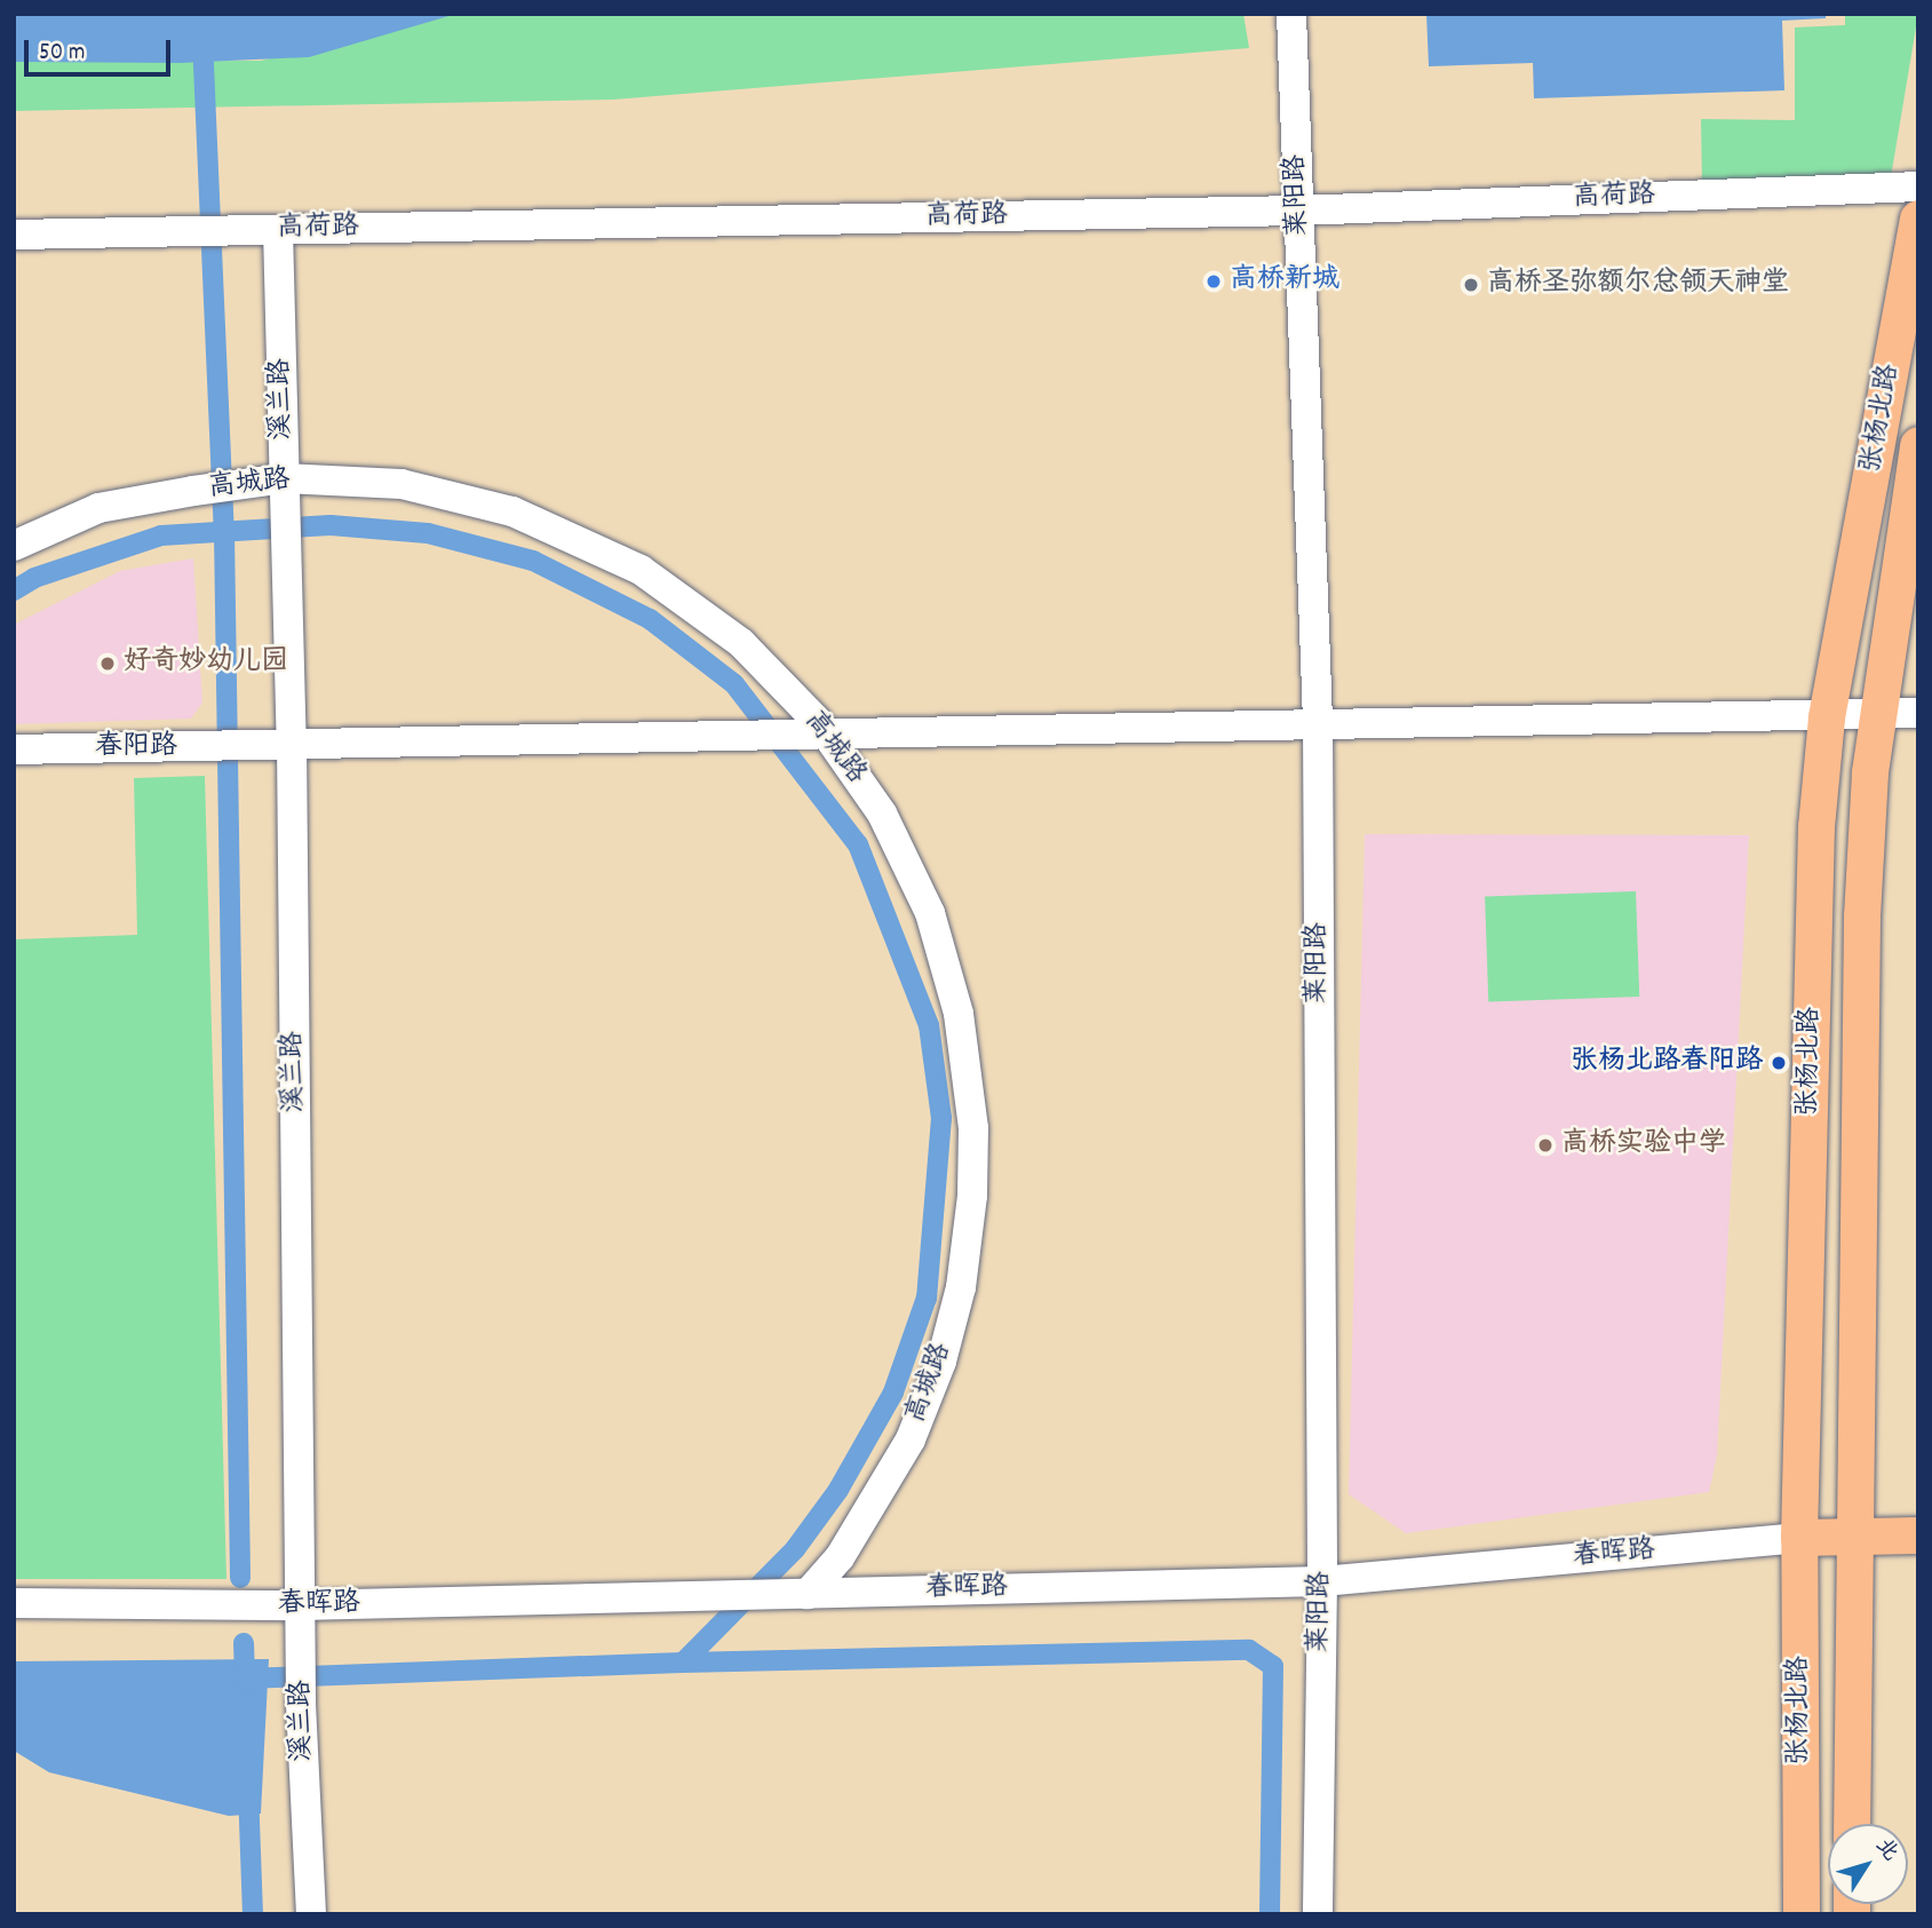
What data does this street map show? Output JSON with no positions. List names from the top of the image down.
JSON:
{
  "streets": {
    "main road": ["张杨北路", "春晖路"],
    "street": [
      "莱阳路",
      "高荷路",
      "溪兰路",
      "高城路",
      "春阳路"
    ]
  },
  "crossings": [
    ["莱阳路", "高荷路"],
    ["莱阳路", "春阳路"],
    ["莱阳路", "春晖路"],
    ["高荷路", "溪兰路"],
    ["溪兰路", "高城路"],
    ["溪兰路", "春阳路"],
    ["溪兰路", "春晖路"],
    ["张杨北路", "春阳路"],
    ["张杨北路", "春晖路"],
    ["高城路", "春阳路"],
    ["高城路", "春晖路"]
  ],
  "places": [
    "高桥新城",
    "高桥圣弥额尔总领天神堂",
    "好奇妙幼儿园",
    "张杨北路春阳路",
    "高桥实验中学"
  ],
  "scale_bar": "50 m",
  "north": "top right"
}
